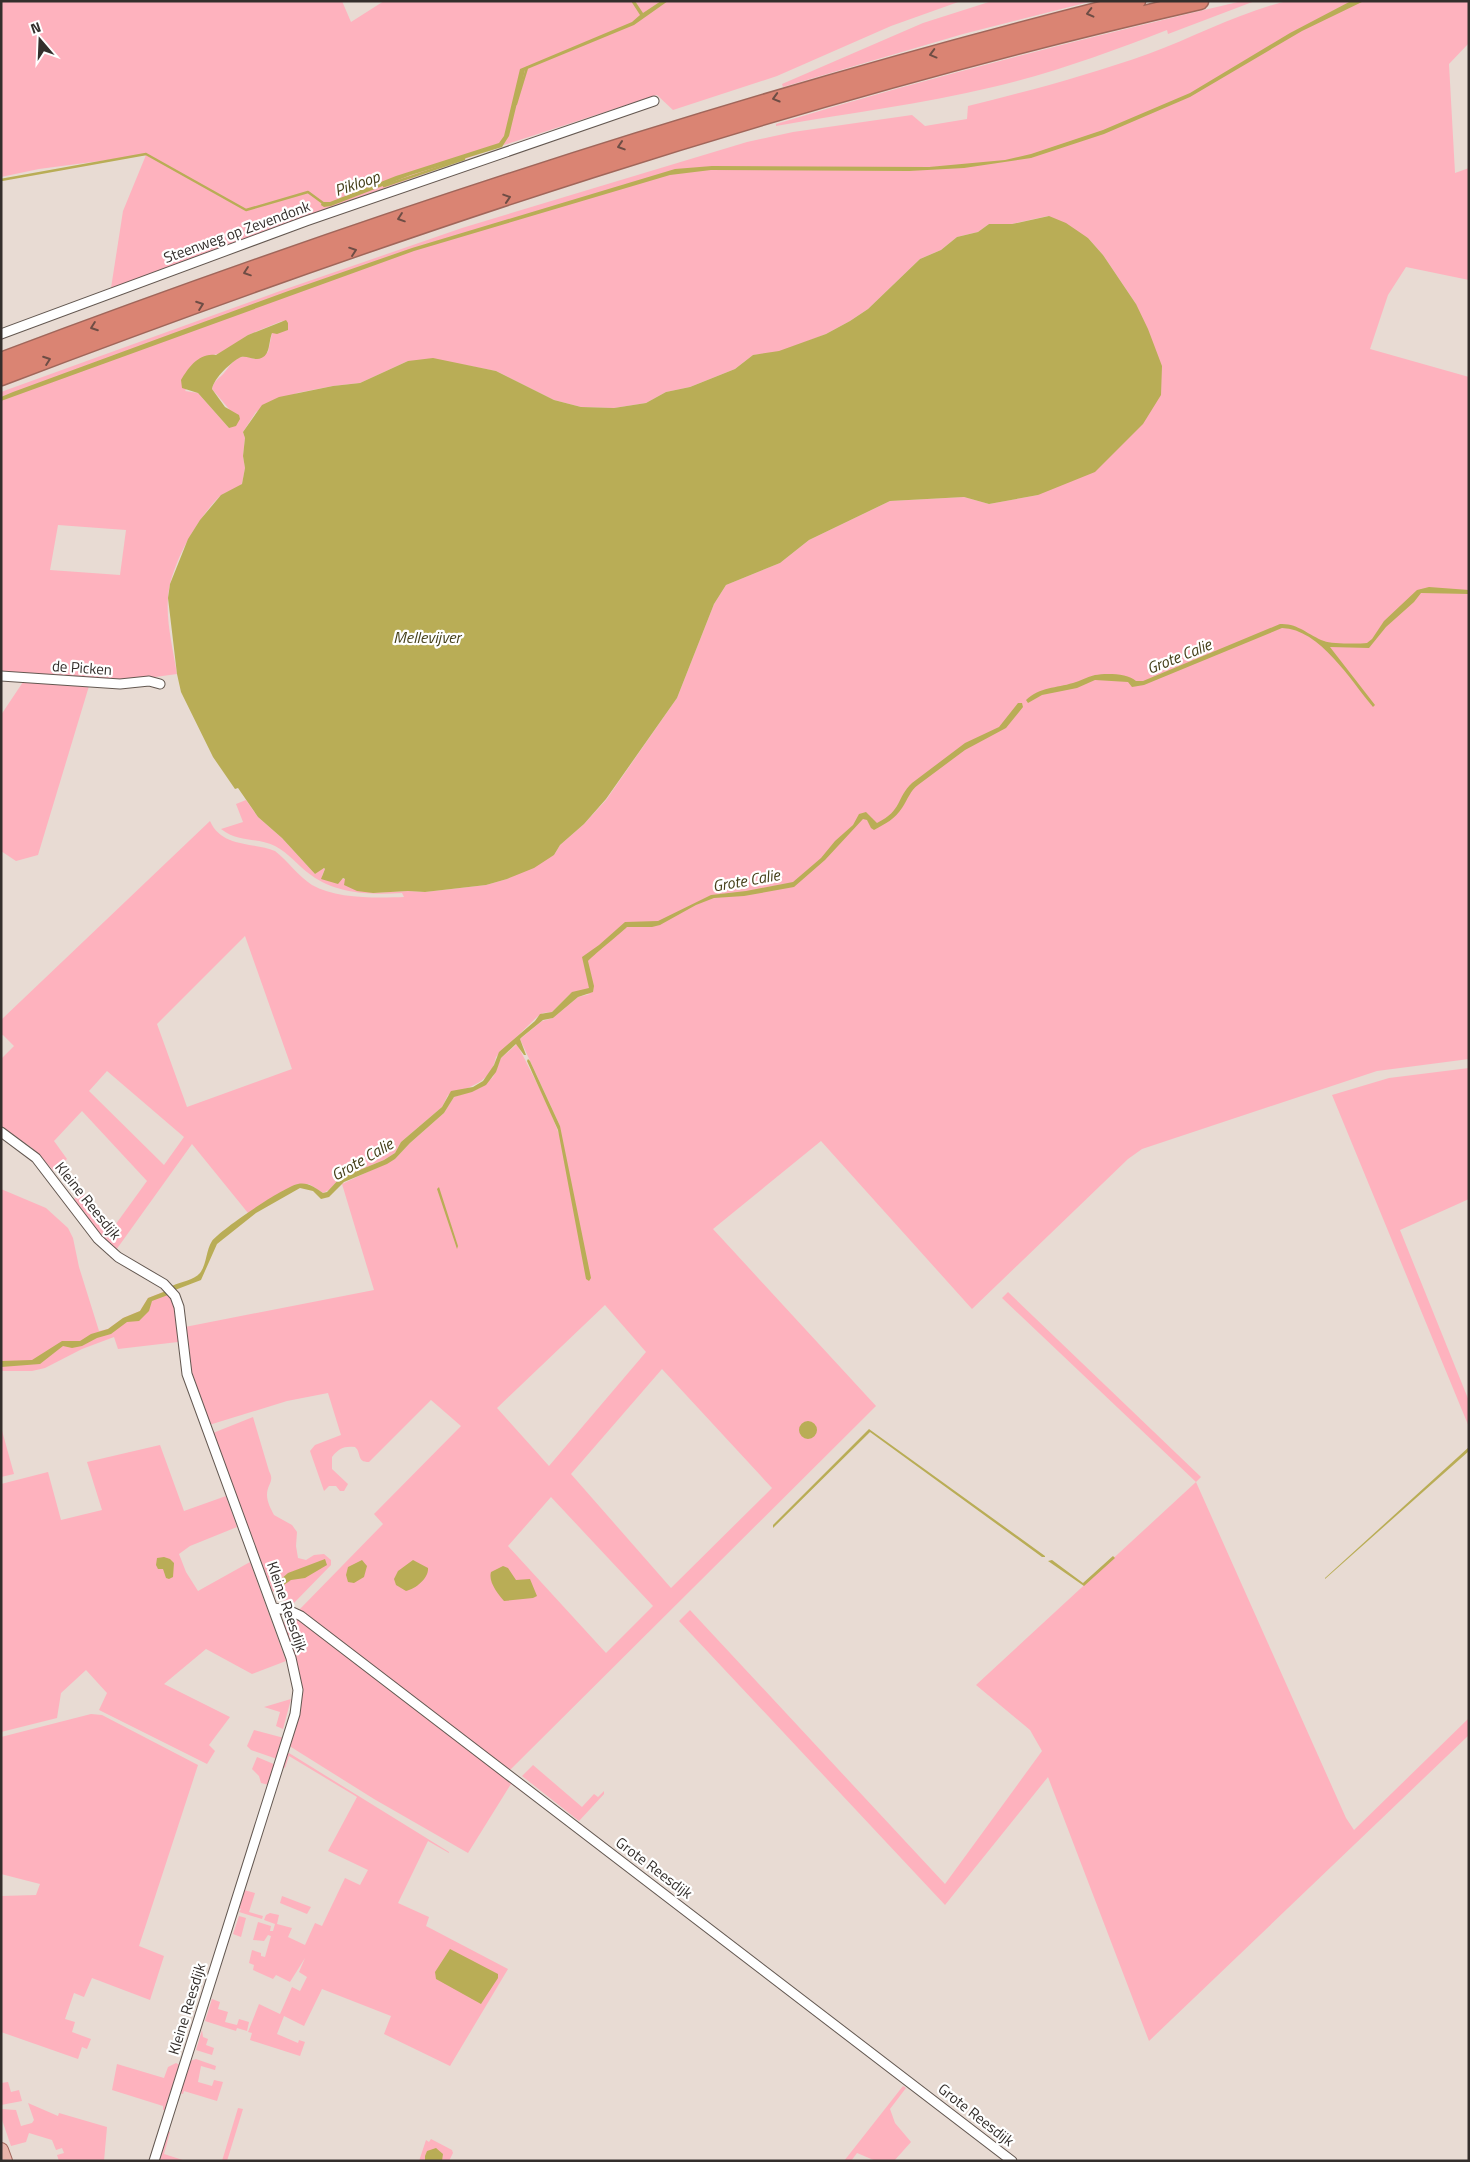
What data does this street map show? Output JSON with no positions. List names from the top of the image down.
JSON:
{
  "streets": {
    "street": [
      "Steenweg op Zevendonk",
      "de Picken",
      "Kleine Reesdijk",
      "Grote Reesdijk"
    ]
  },
  "crossings": [
    ["Kleine Reesdijk", "Grote Reesdijk"]
  ],
  "water": ["Pikloop", "Mellevijver", "Grote Calie"],
  "north": "top"
}
